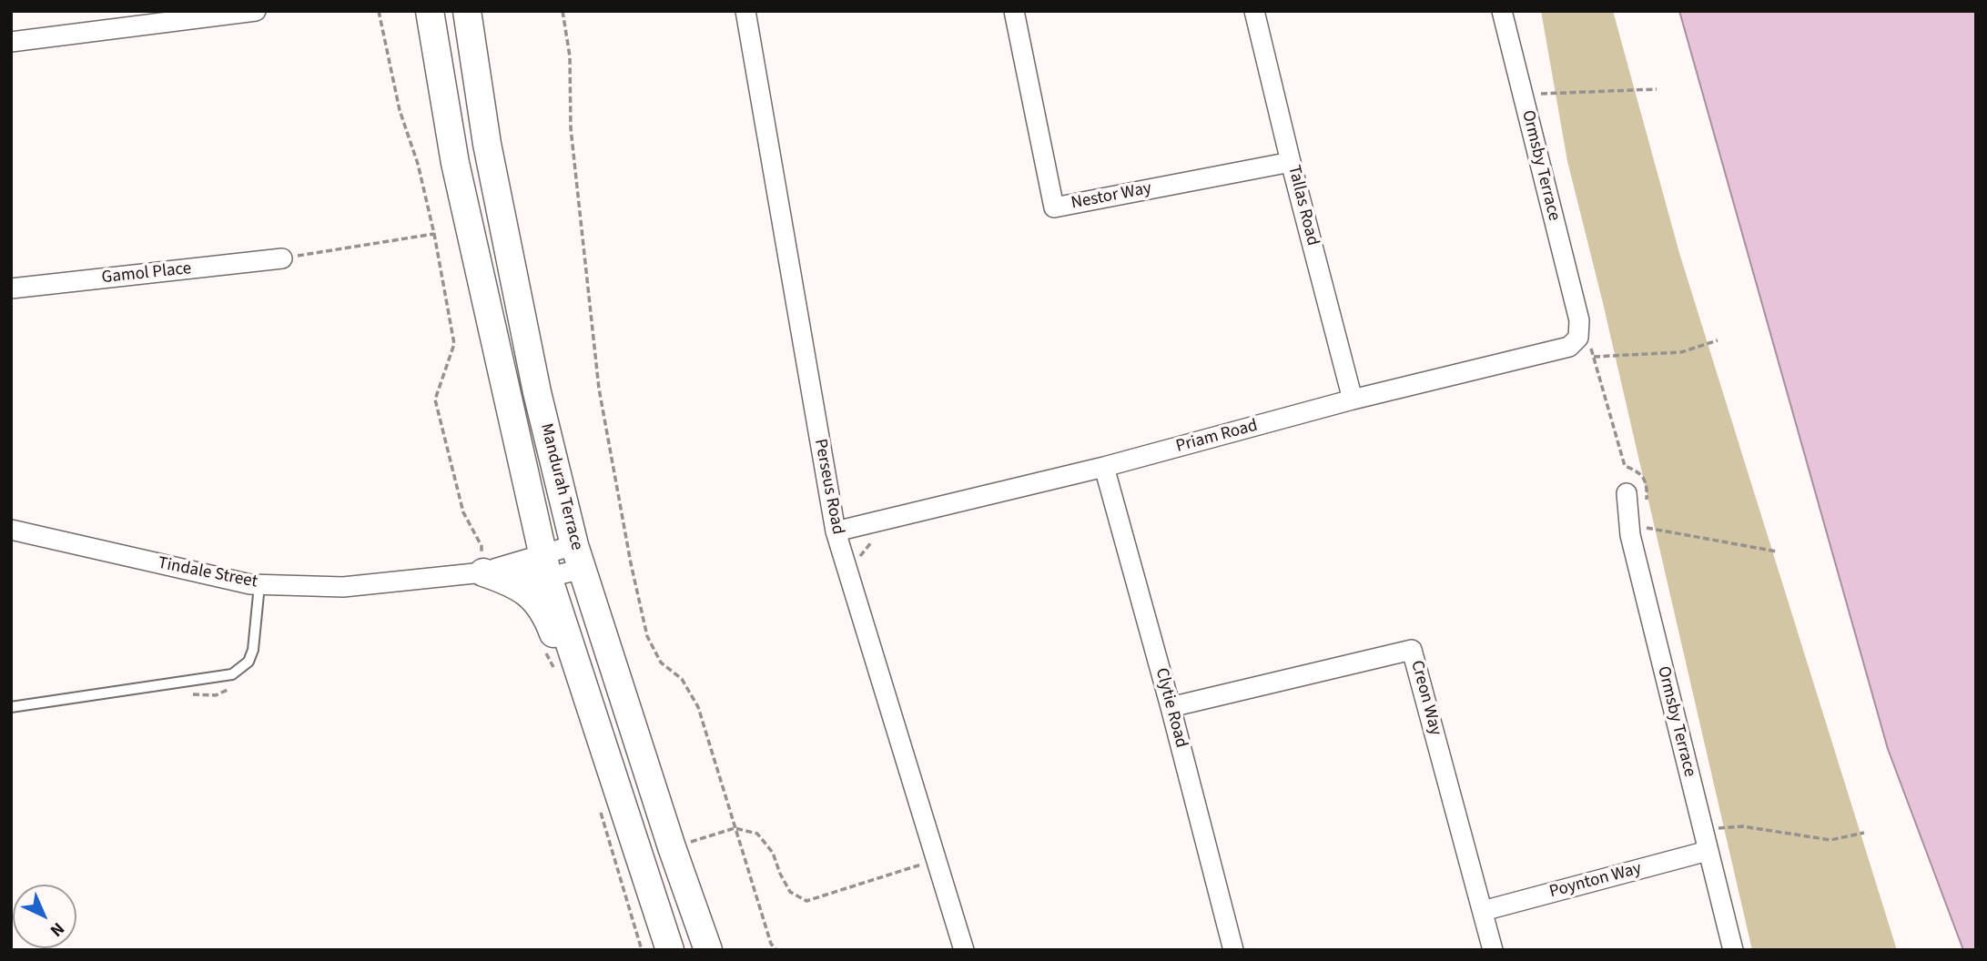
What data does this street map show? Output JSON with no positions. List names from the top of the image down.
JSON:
{
  "streets": {
    "main road": ["Mandurah Terrace"],
    "street": [
      "Ormsby Terrace",
      "Nestor Way",
      "Tallas Road",
      "Gamol Place",
      "Priam Road",
      "Perseus Road",
      "Tindale Street",
      "Creon Way",
      "Clytie Road",
      "Poynton Way"
    ]
  },
  "crossings": [
    ["Ormsby Terrace", "Priam Road"],
    ["Ormsby Terrace", "Poynton Way"],
    ["Nestor Way", "Tallas Road"],
    ["Tallas Road", "Priam Road"],
    ["Priam Road", "Perseus Road"],
    ["Priam Road", "Clytie Road"],
    ["Mandurah Terrace", "Tindale Street"],
    ["Creon Way", "Clytie Road"],
    ["Creon Way", "Poynton Way"]
  ],
  "north": "bottom right"
}
